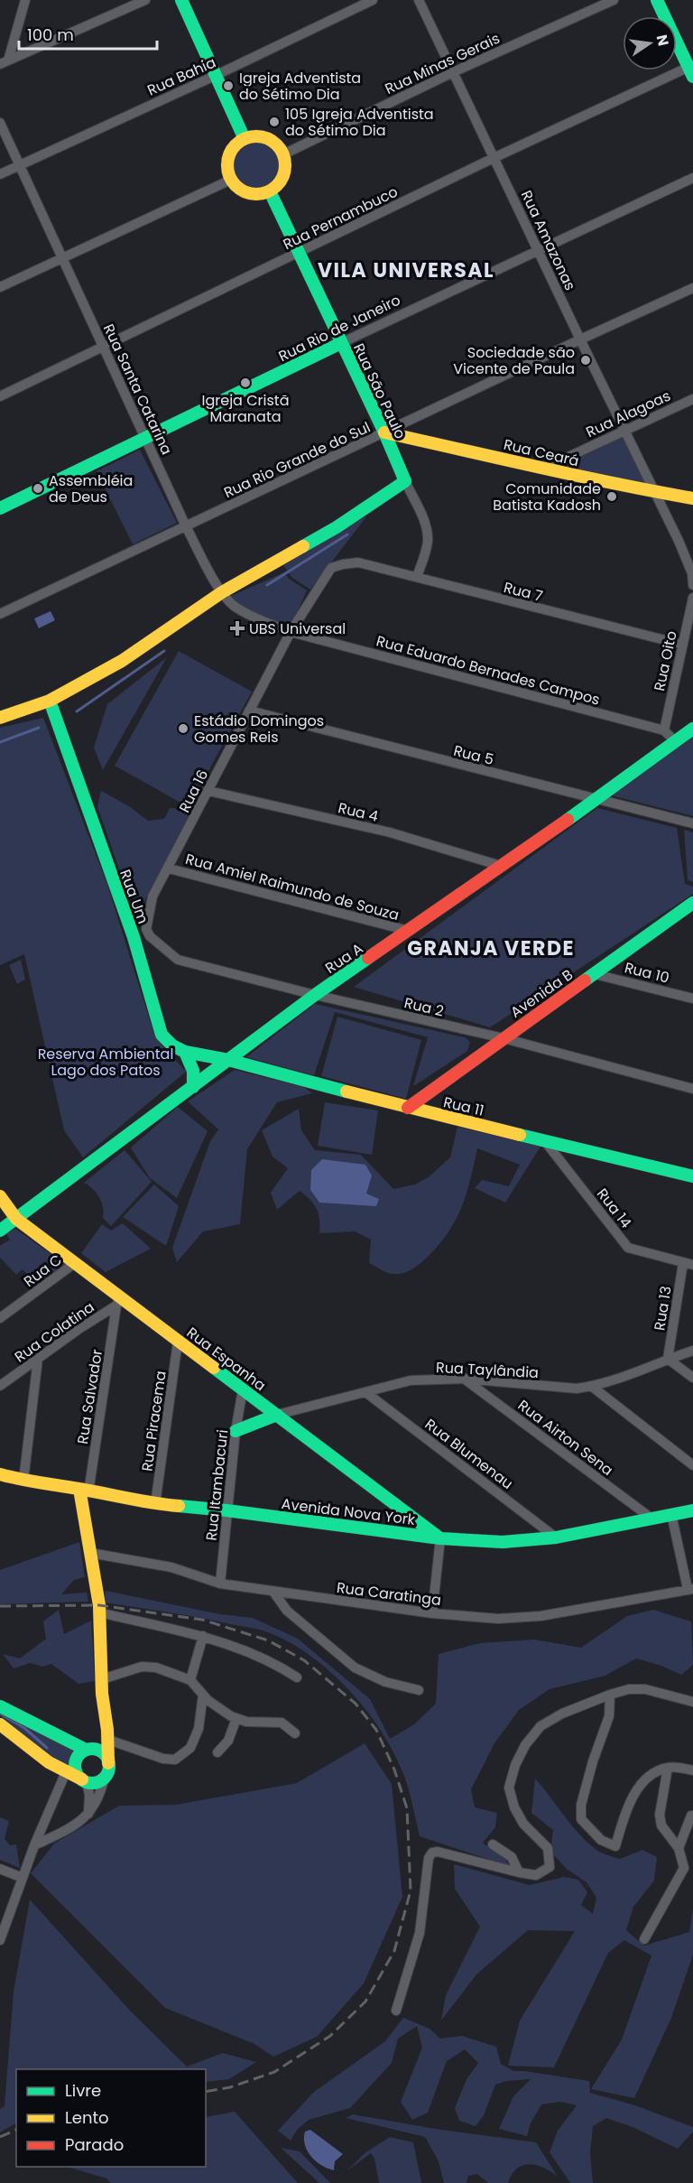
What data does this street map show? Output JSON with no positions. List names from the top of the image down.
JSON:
{
  "streets": {
    "street": [
      "Rua Minas Gerais",
      "Rua Bahia",
      "Rua Pernambuco",
      "Rua Amazonas",
      "Rua Rio de Janeiro",
      "Rua Santa Catarina",
      "Rua São Paulo",
      "Rua Alagoas",
      "Rua Ceará",
      "Rua Rio Grande do Sul",
      "Rua 7",
      "Rua Oito",
      "Rua Eduardo Bernades Campos",
      "Rua 5",
      "Rua 16",
      "Rua 4",
      "Rua Amiel Raimundo de Souza",
      "Rua Um",
      "Rua A",
      "Rua 10",
      "Avenida B",
      "Rua 2",
      "Rua 11",
      "Rua 14",
      "Rua C",
      "Rua 13",
      "Rua Colatina",
      "Rua Espanha",
      "Rua Taylândia",
      "Rua Salvador",
      "Rua Piracema",
      "Rua Airton Sena",
      "Rua Blumenau",
      "Rua Itambacuri",
      "Avenida Nova York",
      "Rua Caratinga"
    ]
  },
  "crossings": [
    ["Rua Minas Gerais", "Rua Amazonas"],
    ["Rua Minas Gerais", "Rua São Paulo"],
    ["Rua Bahia", "Rua Santa Catarina"],
    ["Rua Pernambuco", "Rua Amazonas"],
    ["Rua Pernambuco", "Rua Santa Catarina"],
    ["Rua Pernambuco", "Rua São Paulo"],
    ["Rua Amazonas", "Rua Rio de Janeiro"],
    ["Rua Amazonas", "Rua Alagoas"],
    ["Rua Amazonas", "Rua Ceará"],
    ["Rua Amazonas", "Rua Rio Grande do Sul"],
    ["Rua Rio de Janeiro", "Rua Santa Catarina"],
    ["Rua Rio de Janeiro", "Rua São Paulo"],
    ["Rua Santa Catarina", "Rua Rio Grande do Sul"],
    ["Rua Santa Catarina", "Rua Eduardo Bernades Campos"],
    ["Rua Santa Catarina", "Rua 16"],
    ["Rua São Paulo", "Rua Ceará"],
    ["Rua São Paulo", "Rua Rio Grande do Sul"],
    ["Rua São Paulo", "Rua 7"],
    ["Rua Alagoas", "Rua Ceará"],
    ["Rua Ceará", "Rua Rio Grande do Sul"],
    ["Rua 7", "Rua Oito"],
    ["Rua 7", "Rua 16"],
    ["Rua Oito", "Rua Eduardo Bernades Campos"],
    ["Rua Eduardo Bernades Campos", "Rua 16"],
    ["Rua 5", "Rua 16"],
    ["Rua 5", "Rua A"],
    ["Rua 16", "Rua 4"],
    ["Rua 16", "Rua Amiel Raimundo de Souza"],
    ["Rua 16", "Rua 2"],
    ["Rua 4", "Rua A"],
    ["Rua Amiel Raimundo de Souza", "Rua A"],
    ["Rua Um", "Rua A"],
    ["Rua Um", "Rua 11"],
    ["Rua A", "Rua 2"],
    ["Rua A", "Rua 11"],
    ["Rua A", "Rua Espanha"],
    ["Rua 10", "Avenida B"],
    ["Avenida B", "Rua 2"],
    ["Avenida B", "Rua 11"],
    ["Rua 11", "Rua 14"],
    ["Rua 14", "Rua 13"],
    ["Rua C", "Rua Espanha"],
    ["Rua 13", "Rua Taylândia"],
    ["Rua Colatina", "Rua Espanha"],
    ["Rua Colatina", "Rua Salvador"],
    ["Rua Espanha", "Rua Taylândia"],
    ["Rua Espanha", "Rua Salvador"],
    ["Rua Espanha", "Rua Piracema"],
    ["Rua Espanha", "Rua Itambacuri"],
    ["Rua Espanha", "Avenida Nova York"],
    ["Rua Taylândia", "Rua Airton Sena"],
    ["Rua Taylândia", "Rua Blumenau"],
    ["Rua Salvador", "Avenida Nova York"],
    ["Rua Piracema", "Avenida Nova York"],
    ["Rua Airton Sena", "Avenida Nova York"],
    ["Rua Blumenau", "Avenida Nova York"],
    ["Rua Itambacuri", "Avenida Nova York"],
    ["Rua Itambacuri", "Rua Caratinga"],
    ["Avenida Nova York", "Rua Caratinga"]
  ],
  "districts": ["VILA UNIVERSAL", "GRANJA VERDE"],
  "parks": ["Reserva Ambiental Lago dos Patos"],
  "places": {
    "other": [
      "Igreja Adventista do Sétimo Dia",
      "105 Igreja Adventista do Sétimo Dia",
      "Sociedade são Vicente de Paula",
      "Igreja Cristã Maranata",
      "Assembléia de Deus",
      "Comunidade Batista Kadosh",
      "Estádio Domingos Gomes Reis"
    ],
    "health": ["UBS Universal"]
  },
  "legend": ["Livre", "Lento", "Parado"],
  "scale_bar": "100 m",
  "north": "right"
}
